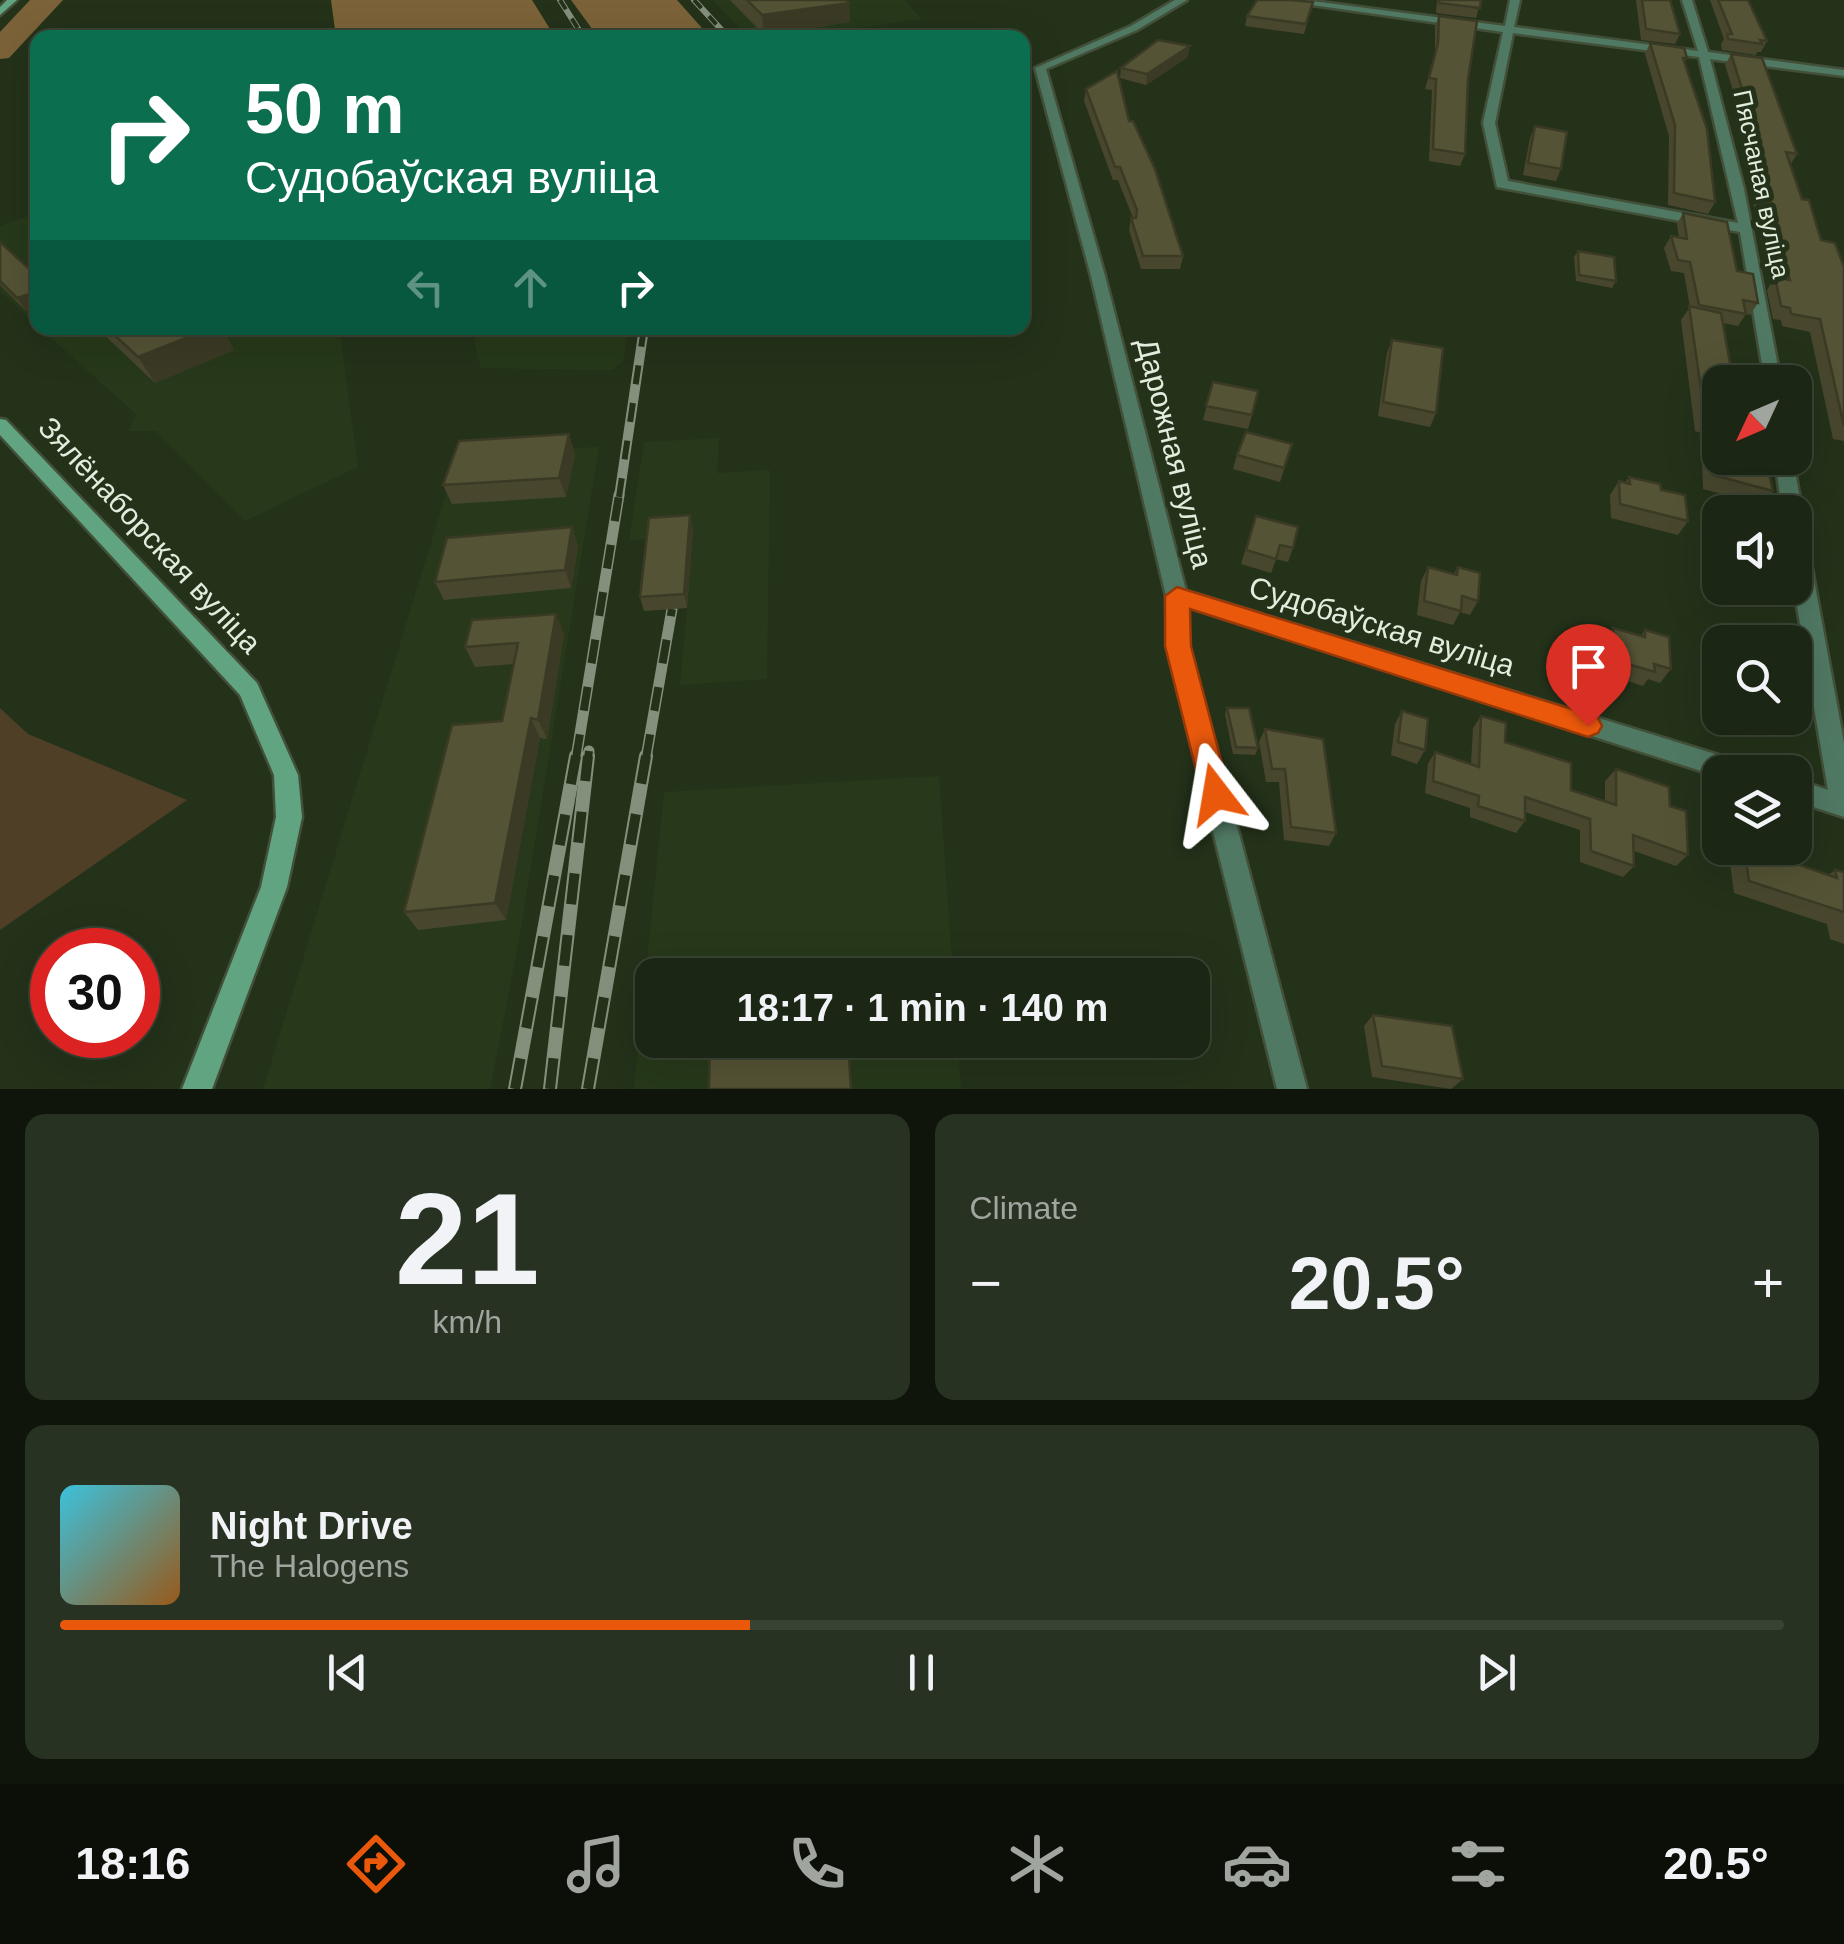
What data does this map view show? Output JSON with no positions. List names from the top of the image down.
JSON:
{
  "streets": {
    "main road": ["Зялёнаборская вуліца"],
    "street": ["Пясчаная вуліца", "Дарожная вуліца", "Судобаўская вуліца"]
  },
  "crossings": [
    ["Дарожная вуліца", "Судобаўская вуліца"]
  ],
  "north": "bottom left",
  "page": {
    "turn": ["50 m", "Судобаўская вуліца"],
    "limit": "30",
    "trip": "18:17 · 1 min · 140 m",
    "tile": [
      ["21", "km/h"],
      "Climate"
    ],
    "heat": ["−", "20.5°", "+"],
    "song": ["Night Drive", "The Halogens"],
    "tabs": ["18:16", "20.5°"]
  }
}
